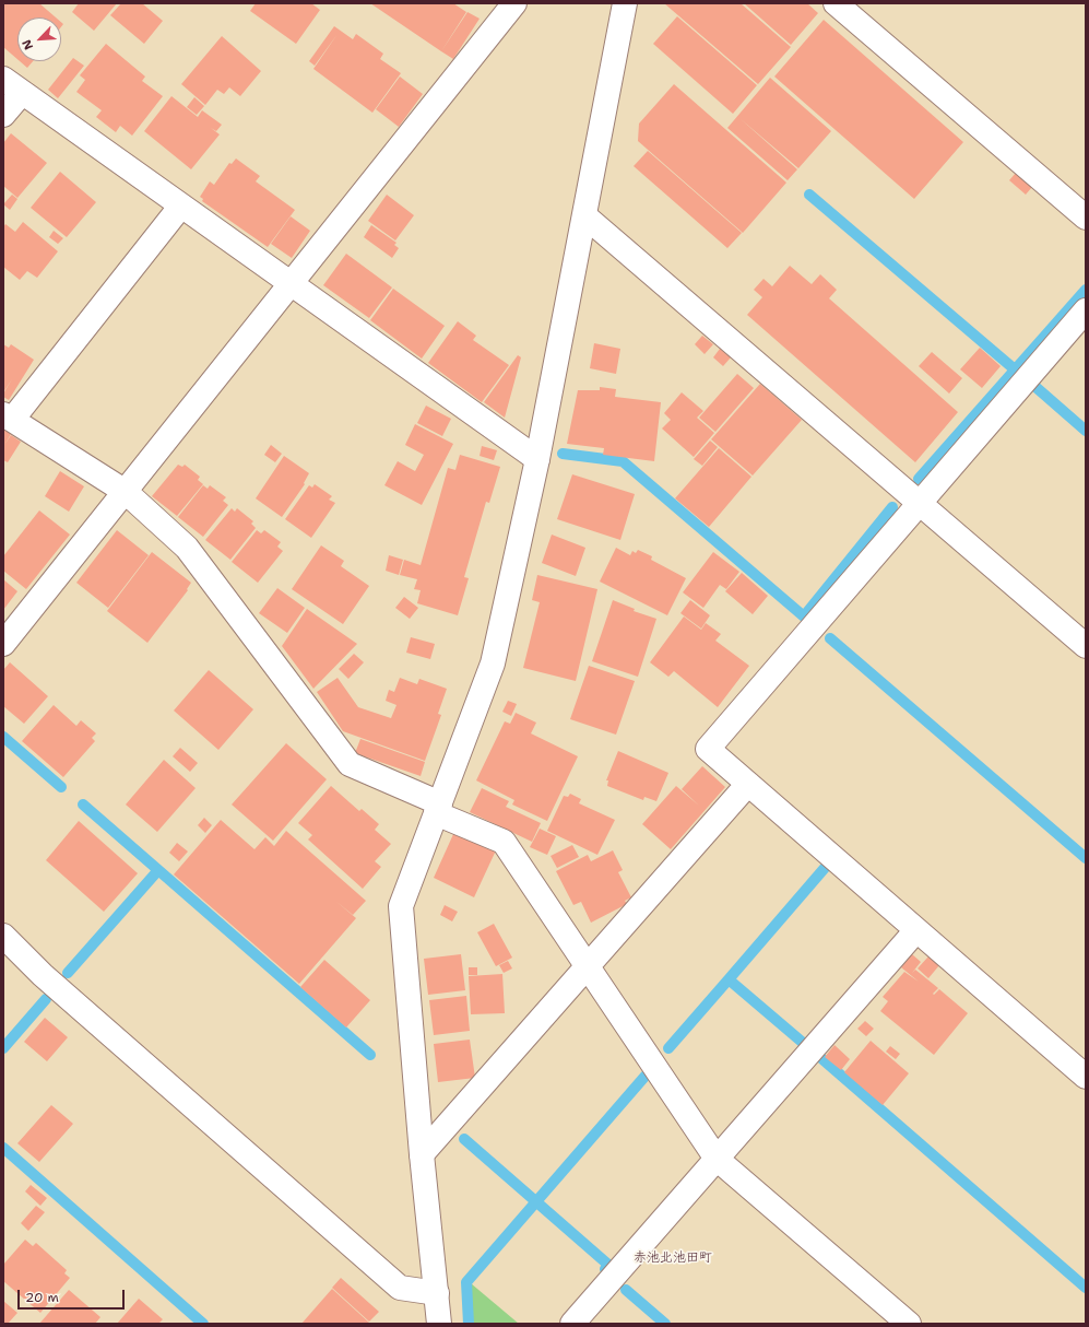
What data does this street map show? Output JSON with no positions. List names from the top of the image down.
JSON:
{
  "districts": ["赤池北池田町"],
  "scale_bar": "20 m",
  "north": "bottom left"
}
